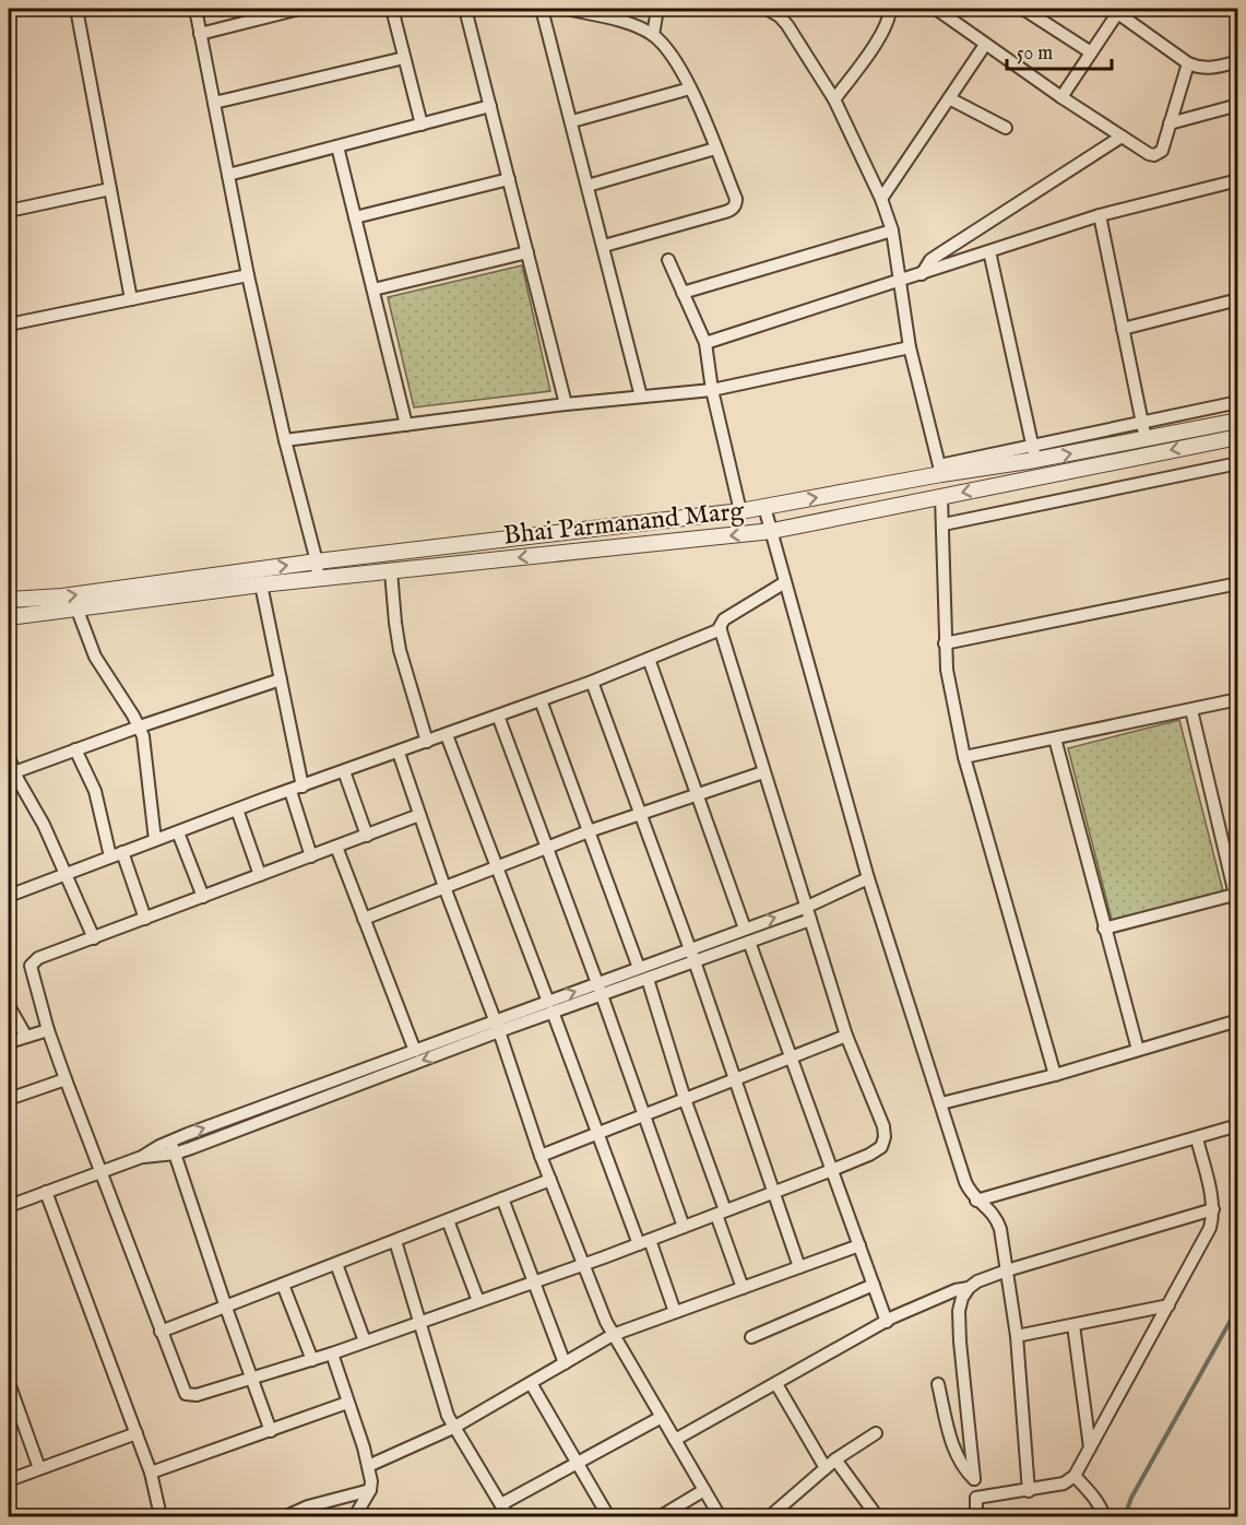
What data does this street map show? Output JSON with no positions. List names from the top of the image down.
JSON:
{
  "streets": {
    "street": ["Bhai Parmanand Marg"]
  },
  "scale_bar": "50 m"
}
